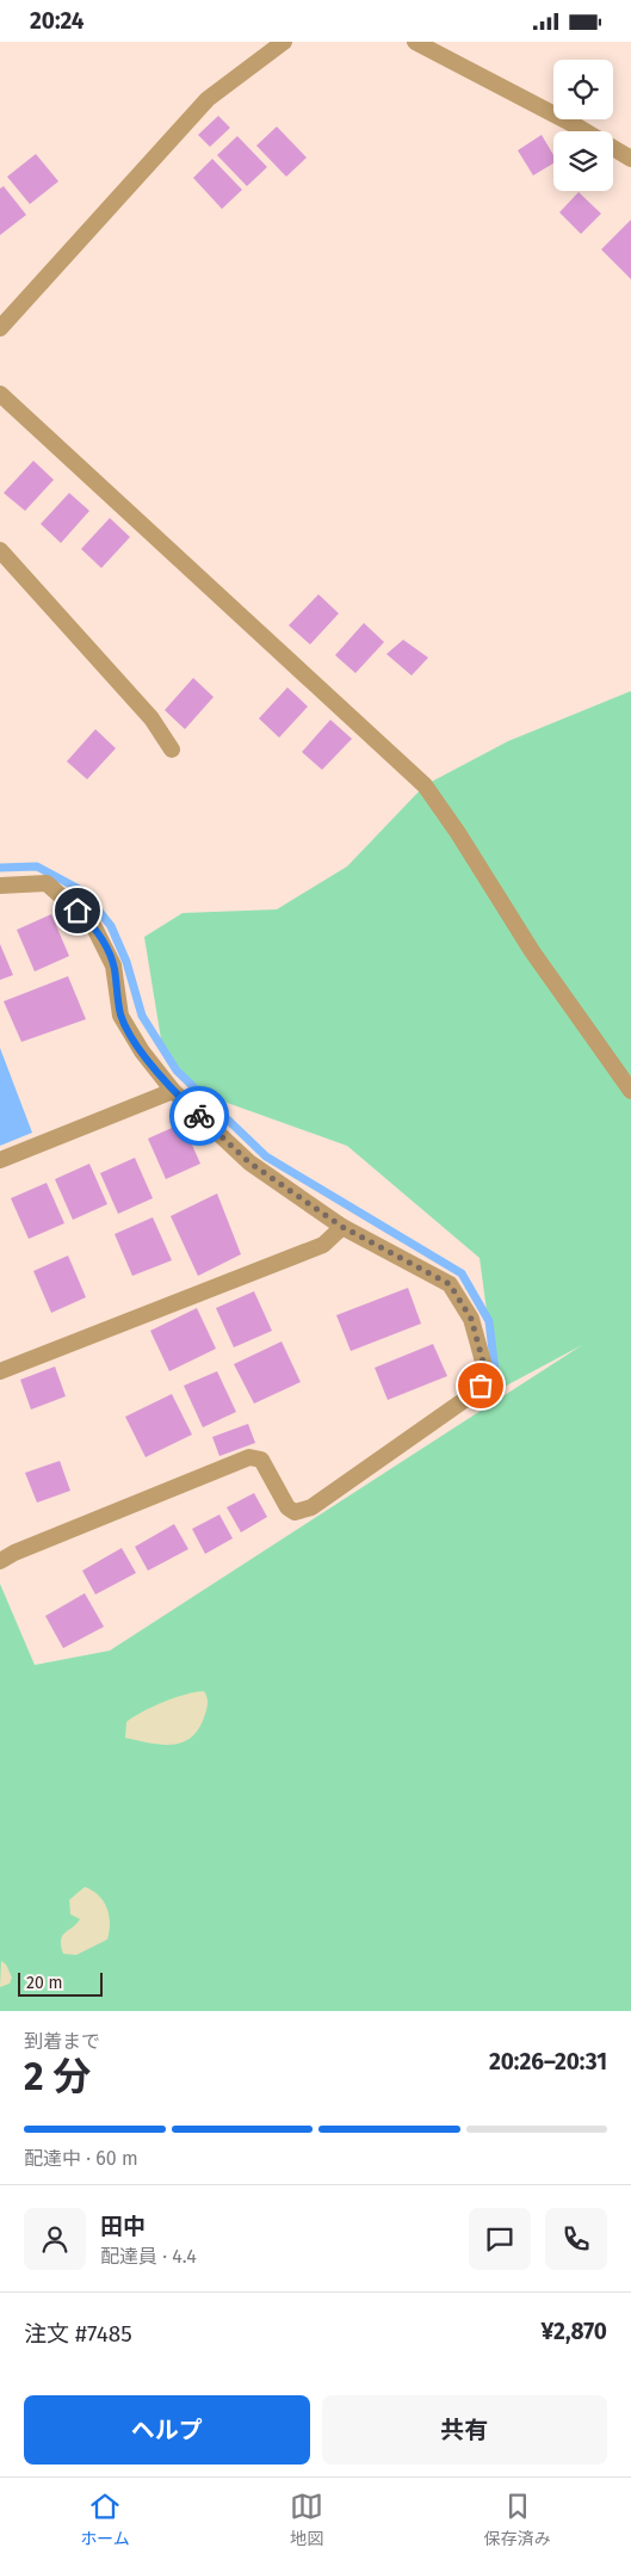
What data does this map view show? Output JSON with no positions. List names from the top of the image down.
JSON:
{
  "scale_bar": "20 m",
  "page": {
    "status": "20:24",
    "scale": "20 m",
    "heading": ["2 分", "到着まで", "20:26–20:31"],
    "panel": [
      "田中",
      "配達員 · 4.4",
      "注文 #7485",
      "¥2,870"
    ],
    "bar": "配達中 · 60 m",
    "buttons": ["ヘルプ", "共有"],
    "tabs": ["ホーム", "地図", "保存済み"]
  }
}
